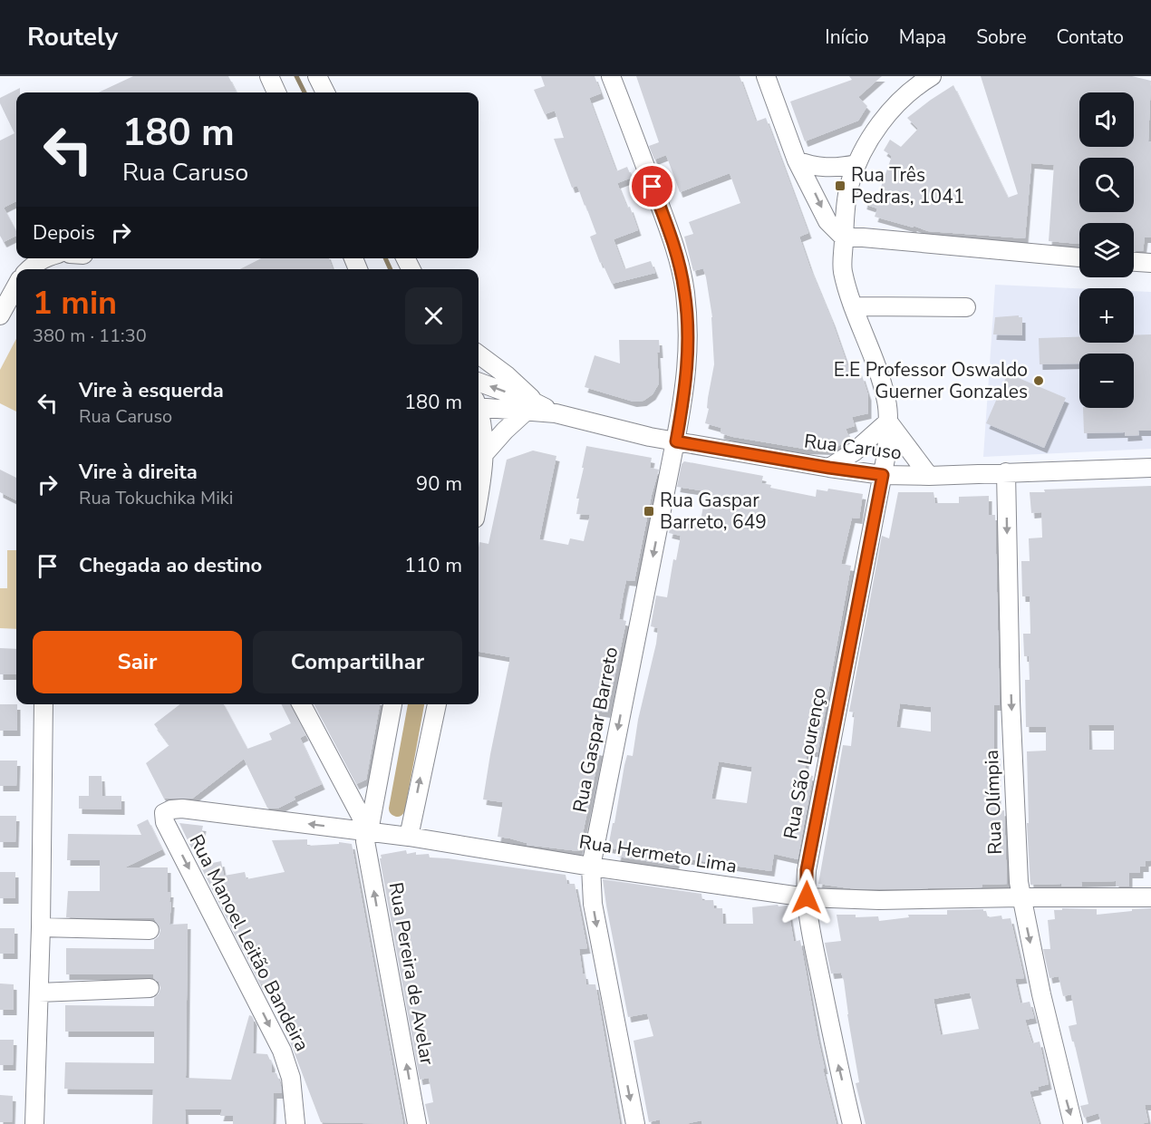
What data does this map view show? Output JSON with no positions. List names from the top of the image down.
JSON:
{
  "streets": {
    "street": [
      "Rua Caruso",
      "Rua Gaspar Barreto",
      "Rua São Lourenço",
      "Rua Olímpia",
      "Rua Hermeto Lima",
      "Rua Manoel Leitão Bandeira",
      "Rua Pereira de Avelar"
    ]
  },
  "crossings": [
    ["Rua Caruso", "Rua Gaspar Barreto"],
    ["Rua Caruso", "Rua São Lourenço"],
    ["Rua Caruso", "Rua Olímpia"],
    ["Rua Gaspar Barreto", "Rua Hermeto Lima"],
    ["Rua São Lourenço", "Rua Hermeto Lima"],
    ["Rua Olímpia", "Rua Hermeto Lima"],
    ["Rua Hermeto Lima", "Rua Manoel Leitão Bandeira"],
    ["Rua Hermeto Lima", "Rua Pereira de Avelar"]
  ],
  "one_way": [
    "Rua Gaspar Barreto",
    "Rua Olímpia",
    "Rua Manoel Leitão Bandeira",
    "Rua Pereira de Avelar"
  ],
  "places": {
    "transit": ["Rua Três Pedras, 1041", "Rua Gaspar Barreto, 649"],
    "other": ["E.E Professor Oswaldo Guerner Gonzales"]
  },
  "page": {
    "header": "Routely",
    "nav": [
      "Início",
      "Mapa",
      "Sobre",
      "Contato"
    ],
    "map_buttons": ["+", "−"],
    "turn": ["180 m", "Rua Caruso"],
    "then": "Depois",
    "heading": ["1 min", "380 m · 11:30"],
    "list": [
      {
        "name": "Vire à esquerda",
        "note": "Rua Caruso",
        "value": "180 m"
      },
      {
        "name": "Vire à direita",
        "note": "Rua Tokuchika Miki",
        "value": "90 m"
      },
      {
        "name": "Chegada ao destino",
        "value": "110 m"
      }
    ],
    "buttons": ["Sair", "Compartilhar"]
  }
}
